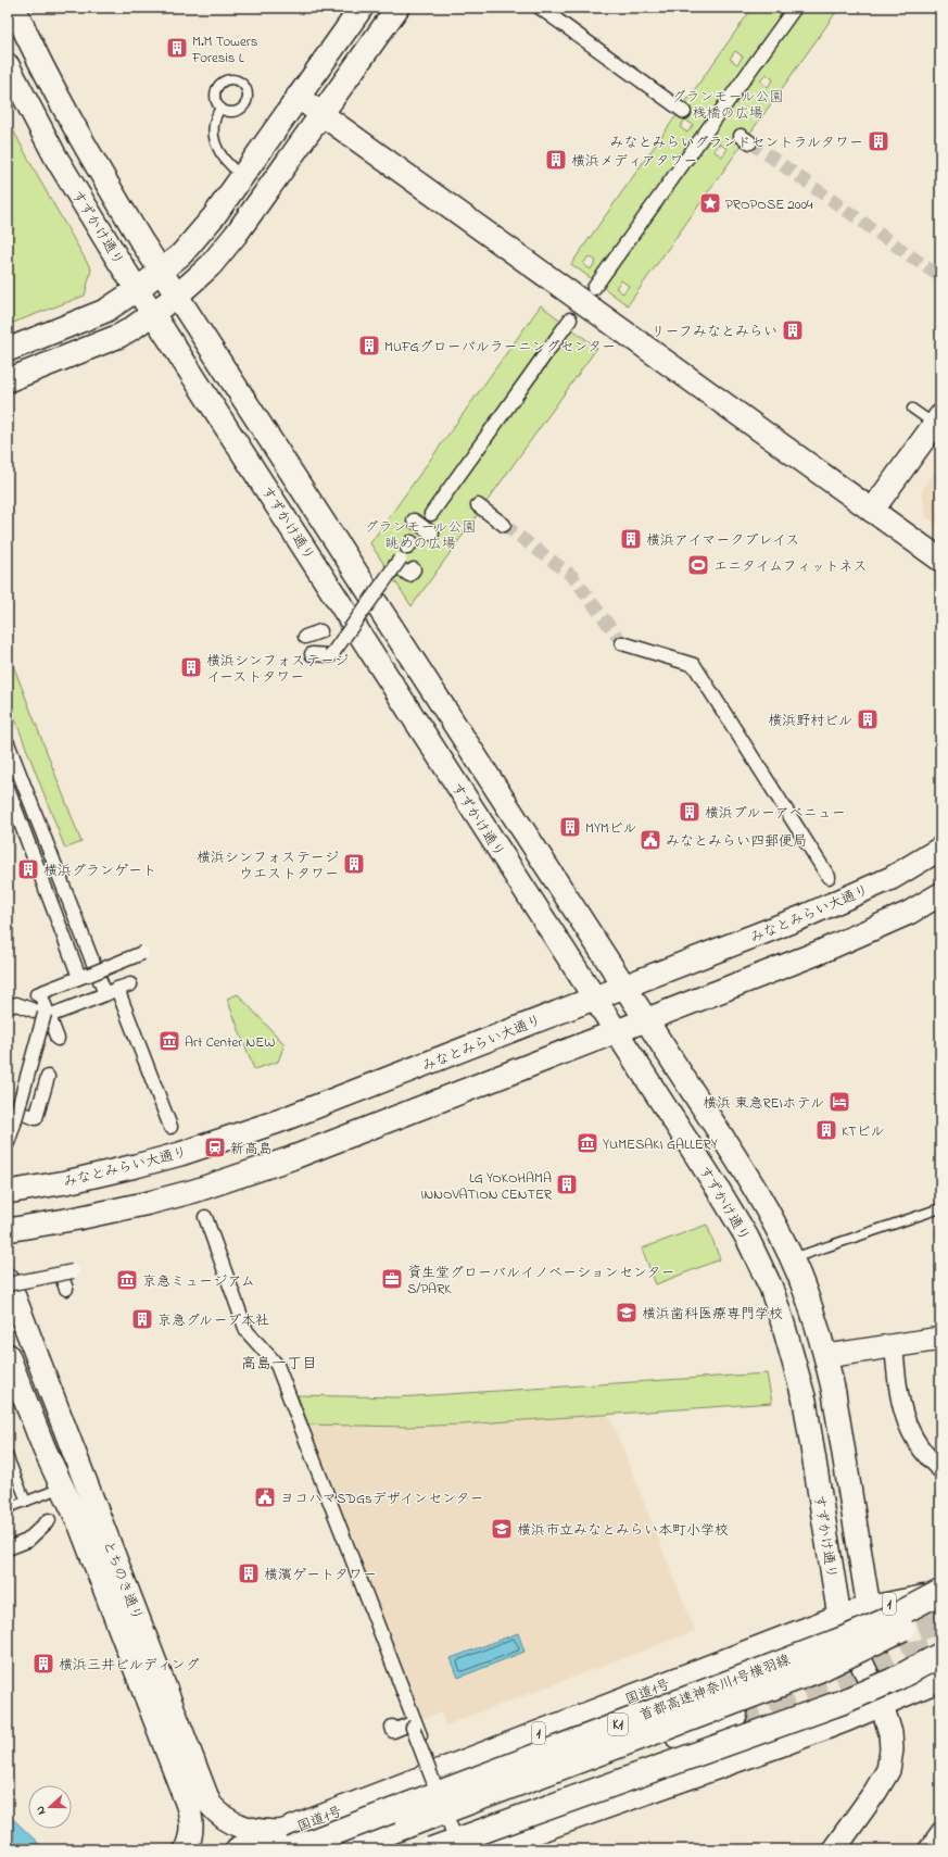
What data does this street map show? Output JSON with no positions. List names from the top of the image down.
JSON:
{
  "streets": {
    "highway": [
      "1",
      "首都高速神奈川1号横羽線",
      "国道1号",
      "K1"
    ],
    "street": ["すずかけ通り", "みなとみらい大通り", "とちのき通り"]
  },
  "crossings": [
    ["すずかけ通り", "みなとみらい大通り"],
    ["すずかけ通り", "国道1号"],
    ["とちのき通り", "首都高速神奈川1号横羽線"],
    ["とちのき通り", "国道1号"],
    ["首都高速神奈川1号横羽線", "国道1号"]
  ],
  "districts": ["高島一丁目"],
  "parks": ["グランモール公園 桟橋の広場", "グランモール公園 眺めの広場"],
  "places": {
    "building": [
      "M.M Towers Foresis L",
      "みなとみらいグランドセントラルタワー",
      "横浜メディアタワー",
      "リーフみなとみらい",
      "MUFGグローバルラーニングセンター",
      "横浜アイマークプレイス",
      "横浜シンフォステージ イーストタワー",
      "横浜野村ビル",
      "横浜ブルーアベニュー",
      "MYMビル",
      "横浜シンフォステージ ウエストタワー",
      "横浜グランゲート",
      "KTビル",
      "LG YOKOHAMA INNOVATION CENTER",
      "京急グループ本社",
      "横濱ゲートタワー",
      "横浜三井ビルディング"
    ],
    "place": ["PROPOSE 2004"],
    "sports": ["エニタイムフィットネス"],
    "public building": ["みなとみらい四郵便局", "ヨコハマSDGsデザインセンター"],
    "museum": ["Art Center NEW", "YUMESAKI GALLERY", "京急ミュージアム"],
    "hotel": ["横浜 東急REIホテル"],
    "station": ["新高島"],
    "office": ["資生堂グローバルイノベーションセンター S/PARK"],
    "school or university": ["横浜歯科医療専門学校", "横浜市立みなとみらい本町小学校"]
  },
  "north": "left"
}
